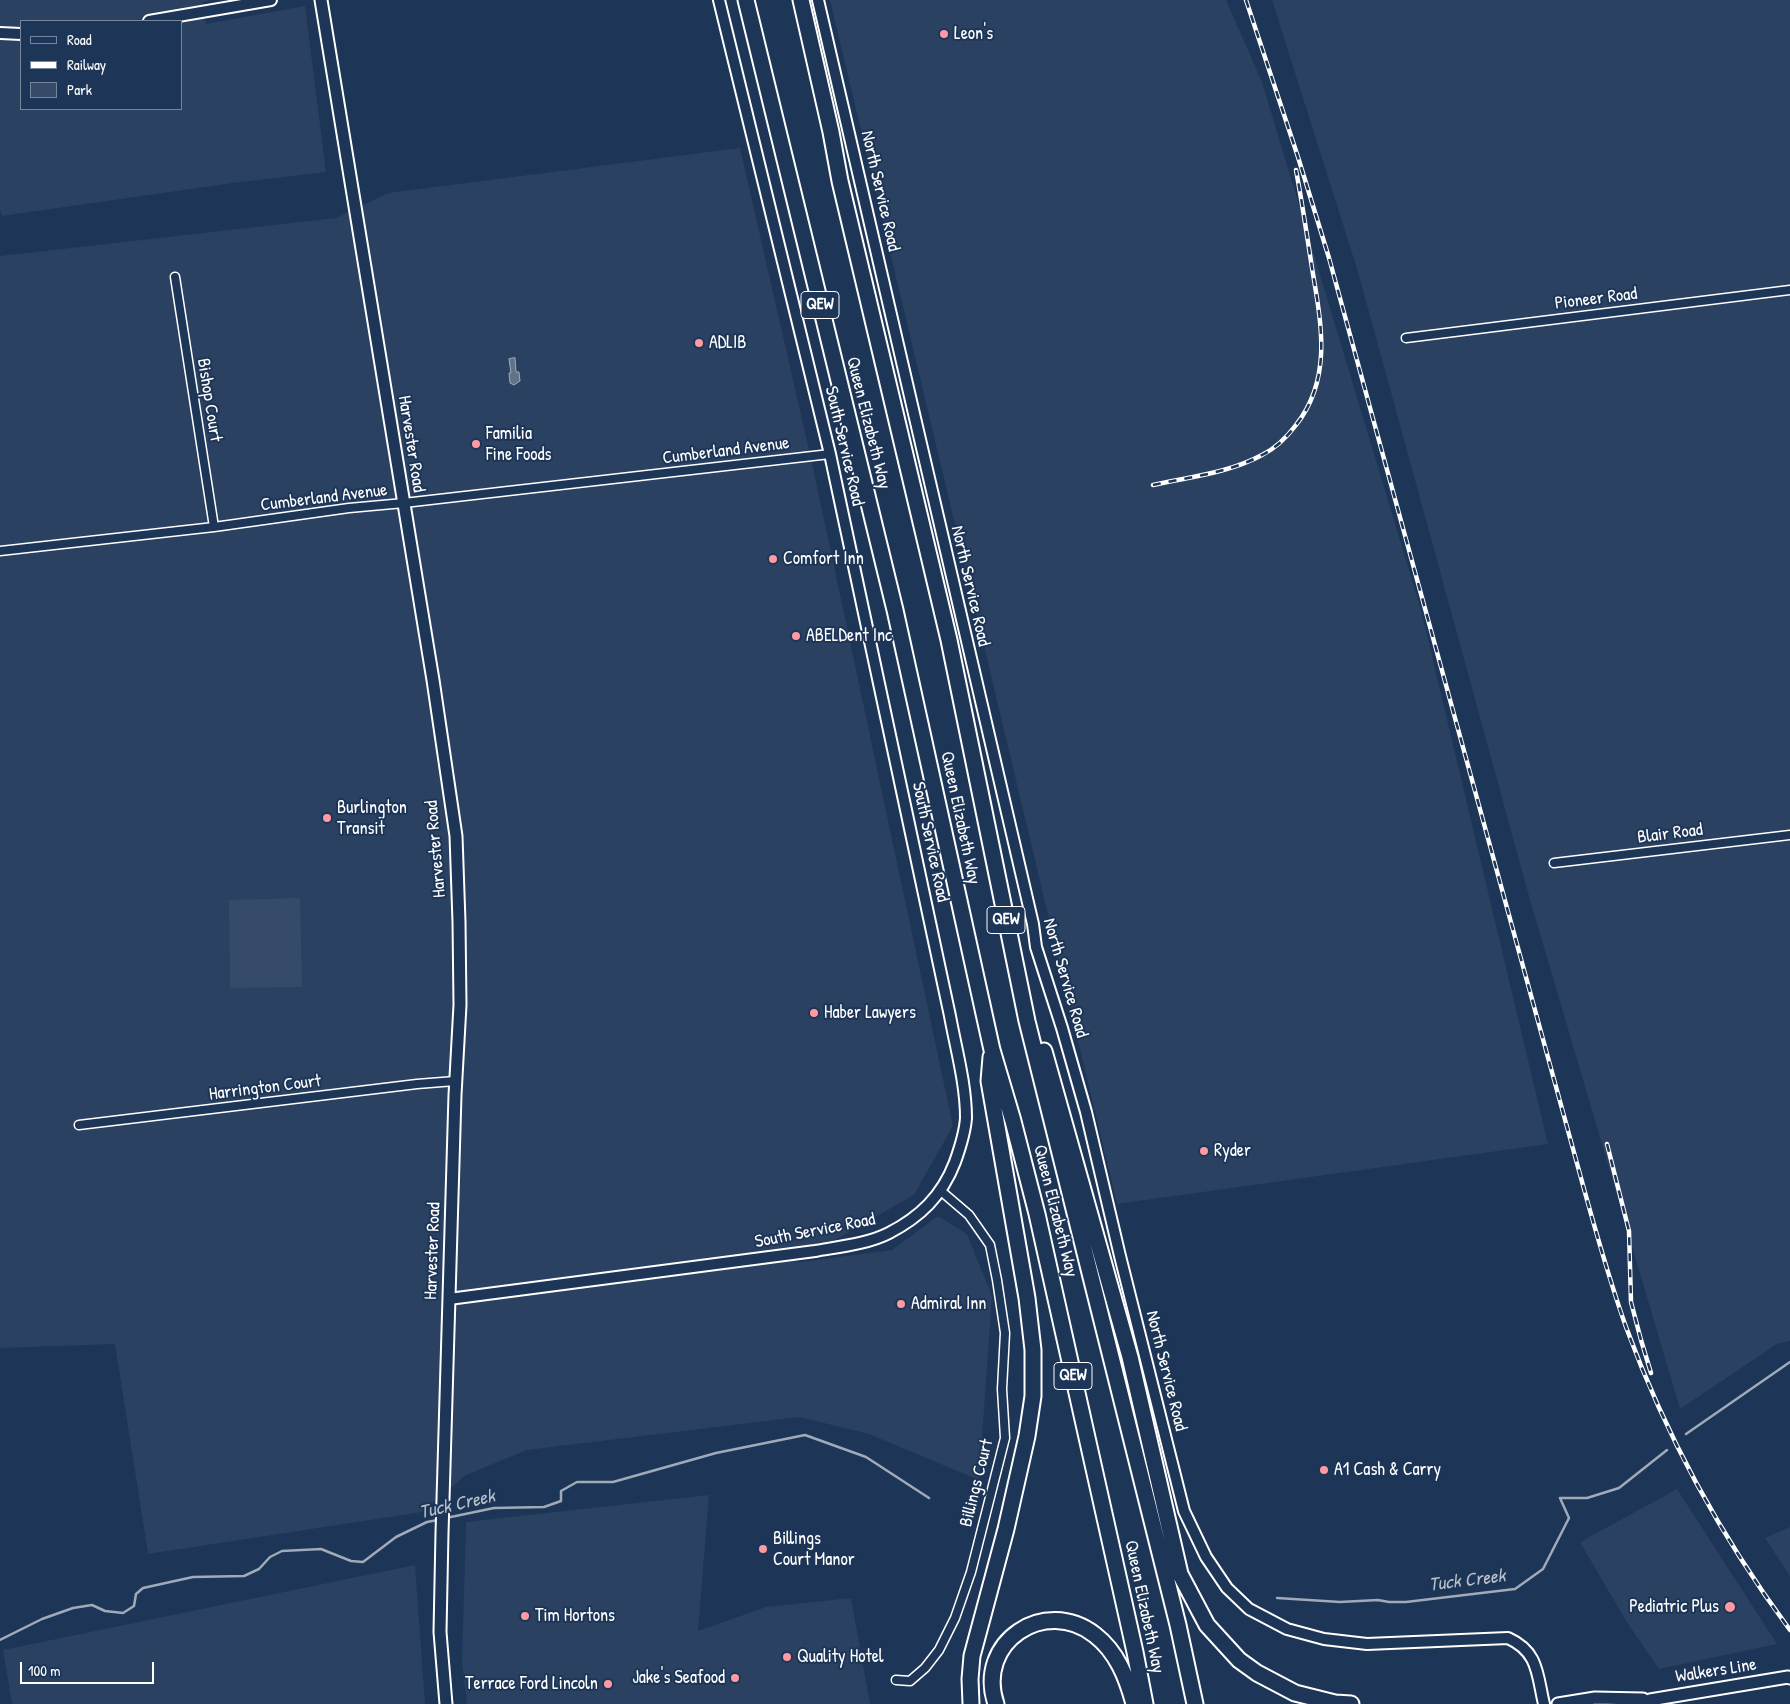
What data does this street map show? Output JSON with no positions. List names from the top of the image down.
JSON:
{
  "streets": {
    "highway": ["QEW", "Queen Elizabeth Way"],
    "main road": ["Harvester Road", "Walkers Line"],
    "street": [
      "North Service Road",
      "Pioneer Road",
      "Bishop Court",
      "South Service Road",
      "Cumberland Avenue",
      "Blair Road",
      "Harrington Court",
      "Billings Court"
    ]
  },
  "crossings": [
    ["Bishop Court", "Cumberland Avenue"],
    ["Harvester Road", "South Service Road"],
    ["Harvester Road", "Cumberland Avenue"],
    ["Harvester Road", "Harrington Court"],
    ["South Service Road", "Cumberland Avenue"],
    ["South Service Road", "Billings Court"]
  ],
  "water": ["Tuck Creek"],
  "places": [
    "Leon's",
    "ADLIB",
    "Familia Fine Foods",
    "Comfort Inn",
    "ABELDent Inc",
    "Burlington Transit",
    "Haber Lawyers",
    "Ryder",
    "Admiral Inn",
    "A1 Cash & Carry",
    "Billings Court Manor",
    "Pediatric Plus",
    "Tim Hortons",
    "Quality Hotel",
    "Jake's Seafood",
    "Terrace Ford Lincoln"
  ],
  "legend": ["Road", "Railway", "Park"],
  "scale_bar": "100 m"
}
